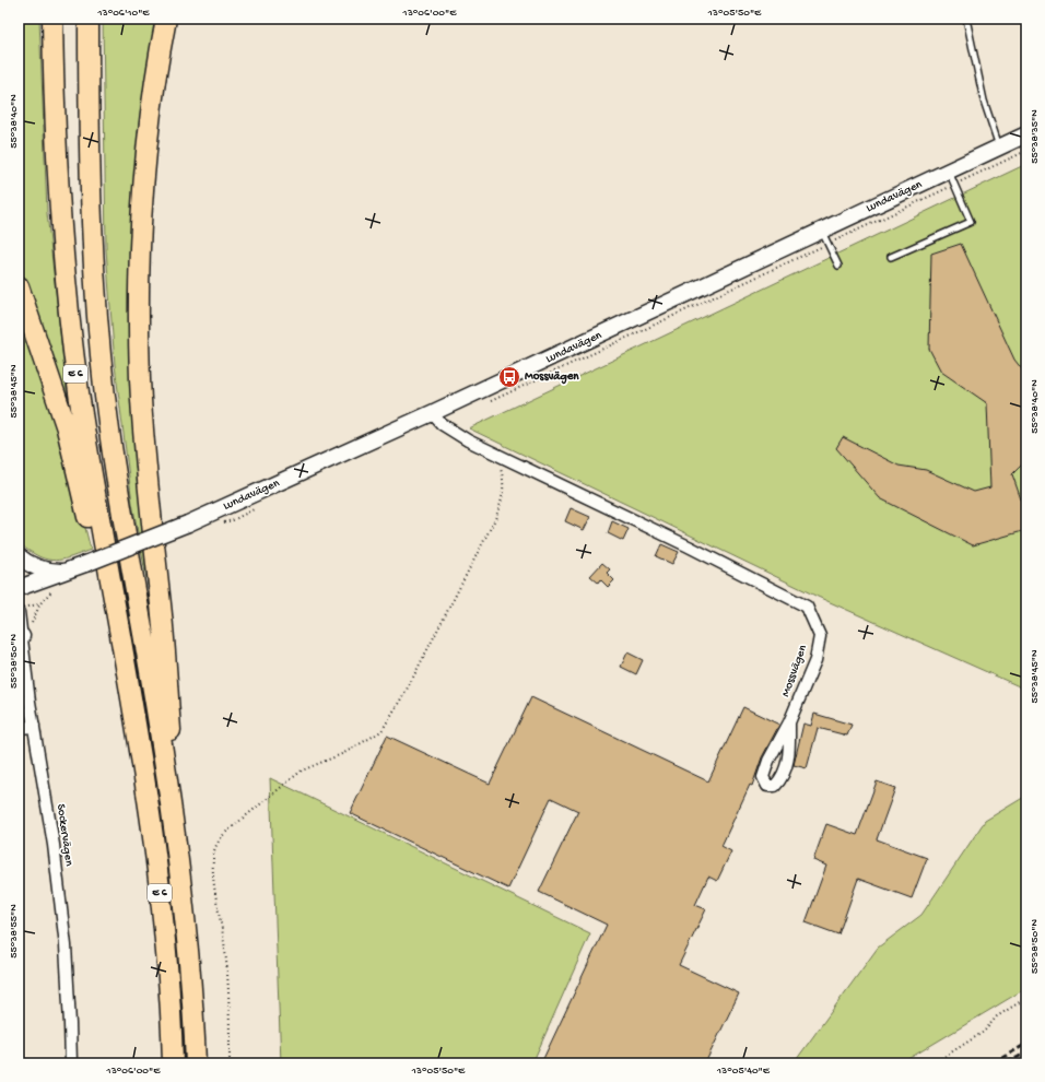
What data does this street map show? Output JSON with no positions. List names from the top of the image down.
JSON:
{
  "streets": {
    "highway": ["E 6"],
    "main road": ["Lundavägen"],
    "street": ["Mossvägen", "Sockervägen"]
  },
  "crossings": [
    ["Lundavägen", "Mossvägen"]
  ],
  "places": {
    "bus stop": ["Mossvägen"]
  },
  "coordinates": [
    "13°06'10\"E",
    "13°06'00\"E",
    "13°05'50\"E",
    "55°38'40\"N",
    "55°38'35\"N",
    "55°38'45\"N",
    "55°38'50\"N",
    "55°38'55\"N",
    "13°05'40\"E"
  ]
}
